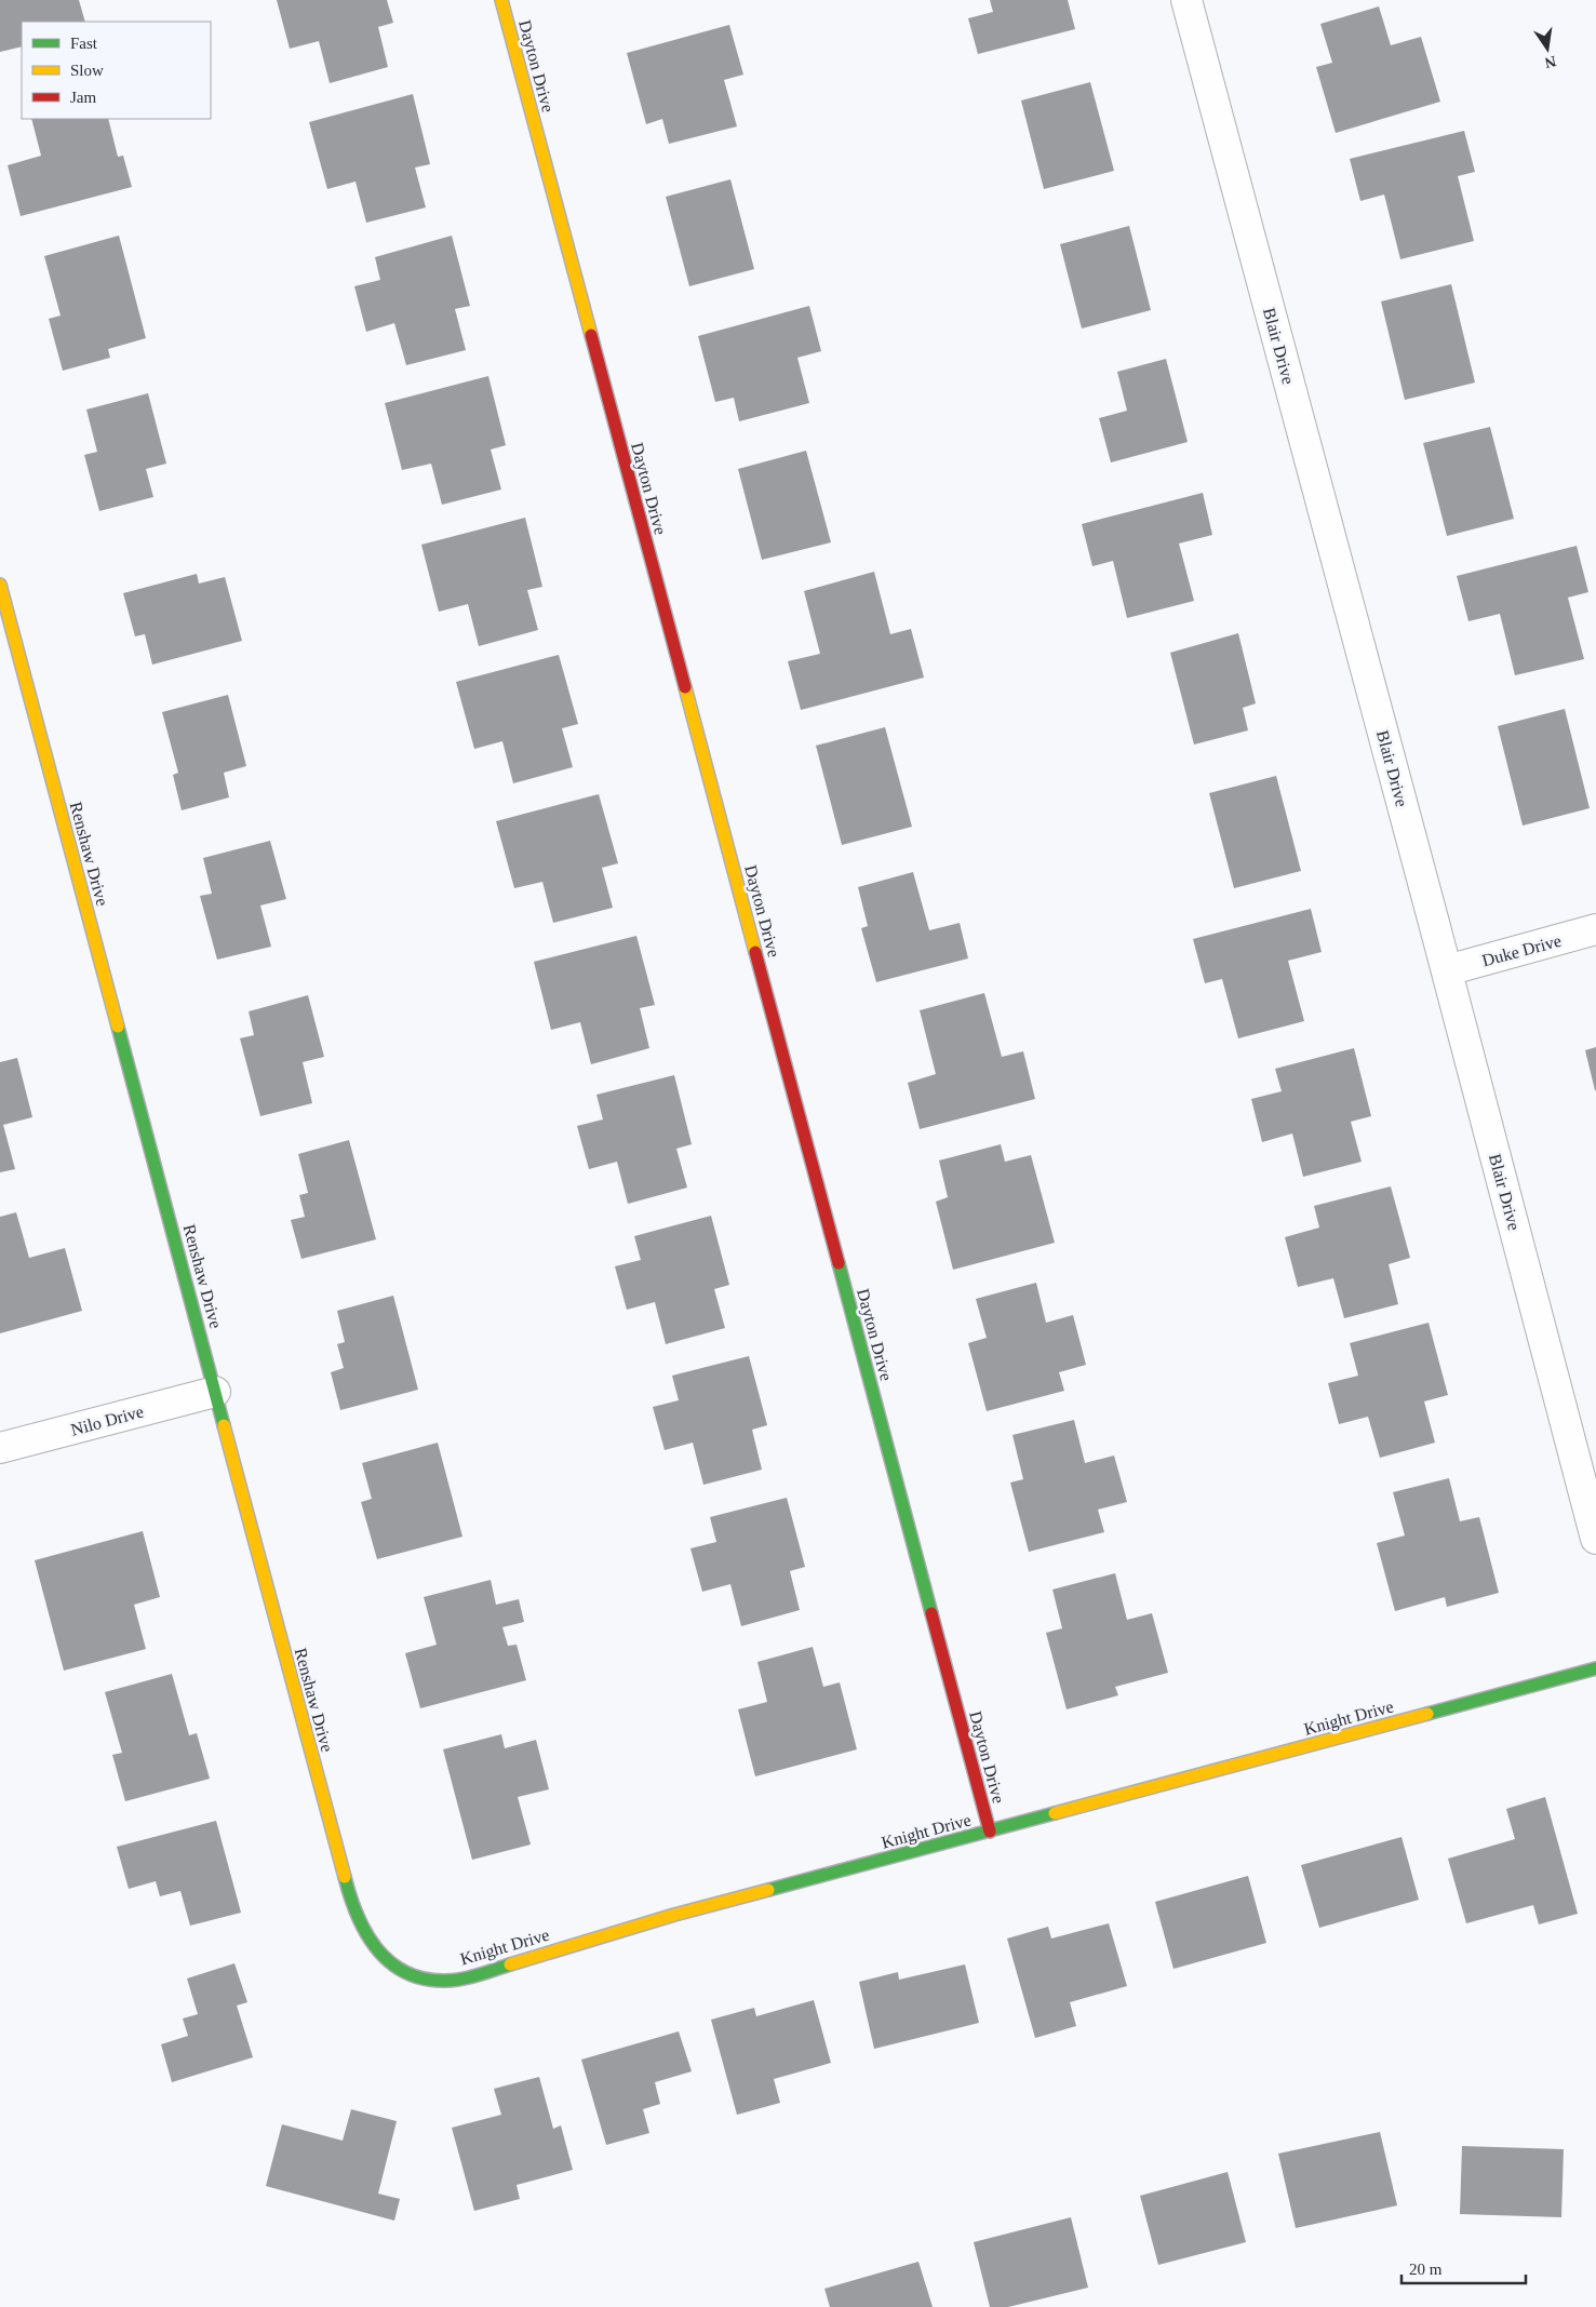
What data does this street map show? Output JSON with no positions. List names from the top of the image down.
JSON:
{
  "streets": {
    "street": [
      "Dayton Drive",
      "Blair Drive",
      "Renshaw Drive",
      "Duke Drive",
      "Nilo Drive",
      "Knight Drive"
    ]
  },
  "crossings": [
    ["Dayton Drive", "Knight Drive"],
    ["Blair Drive", "Duke Drive"],
    ["Renshaw Drive", "Nilo Drive"],
    ["Renshaw Drive", "Knight Drive"]
  ],
  "legend": ["Fast", "Slow", "Jam"],
  "scale_bar": "20 m",
  "north": "bottom"
}
